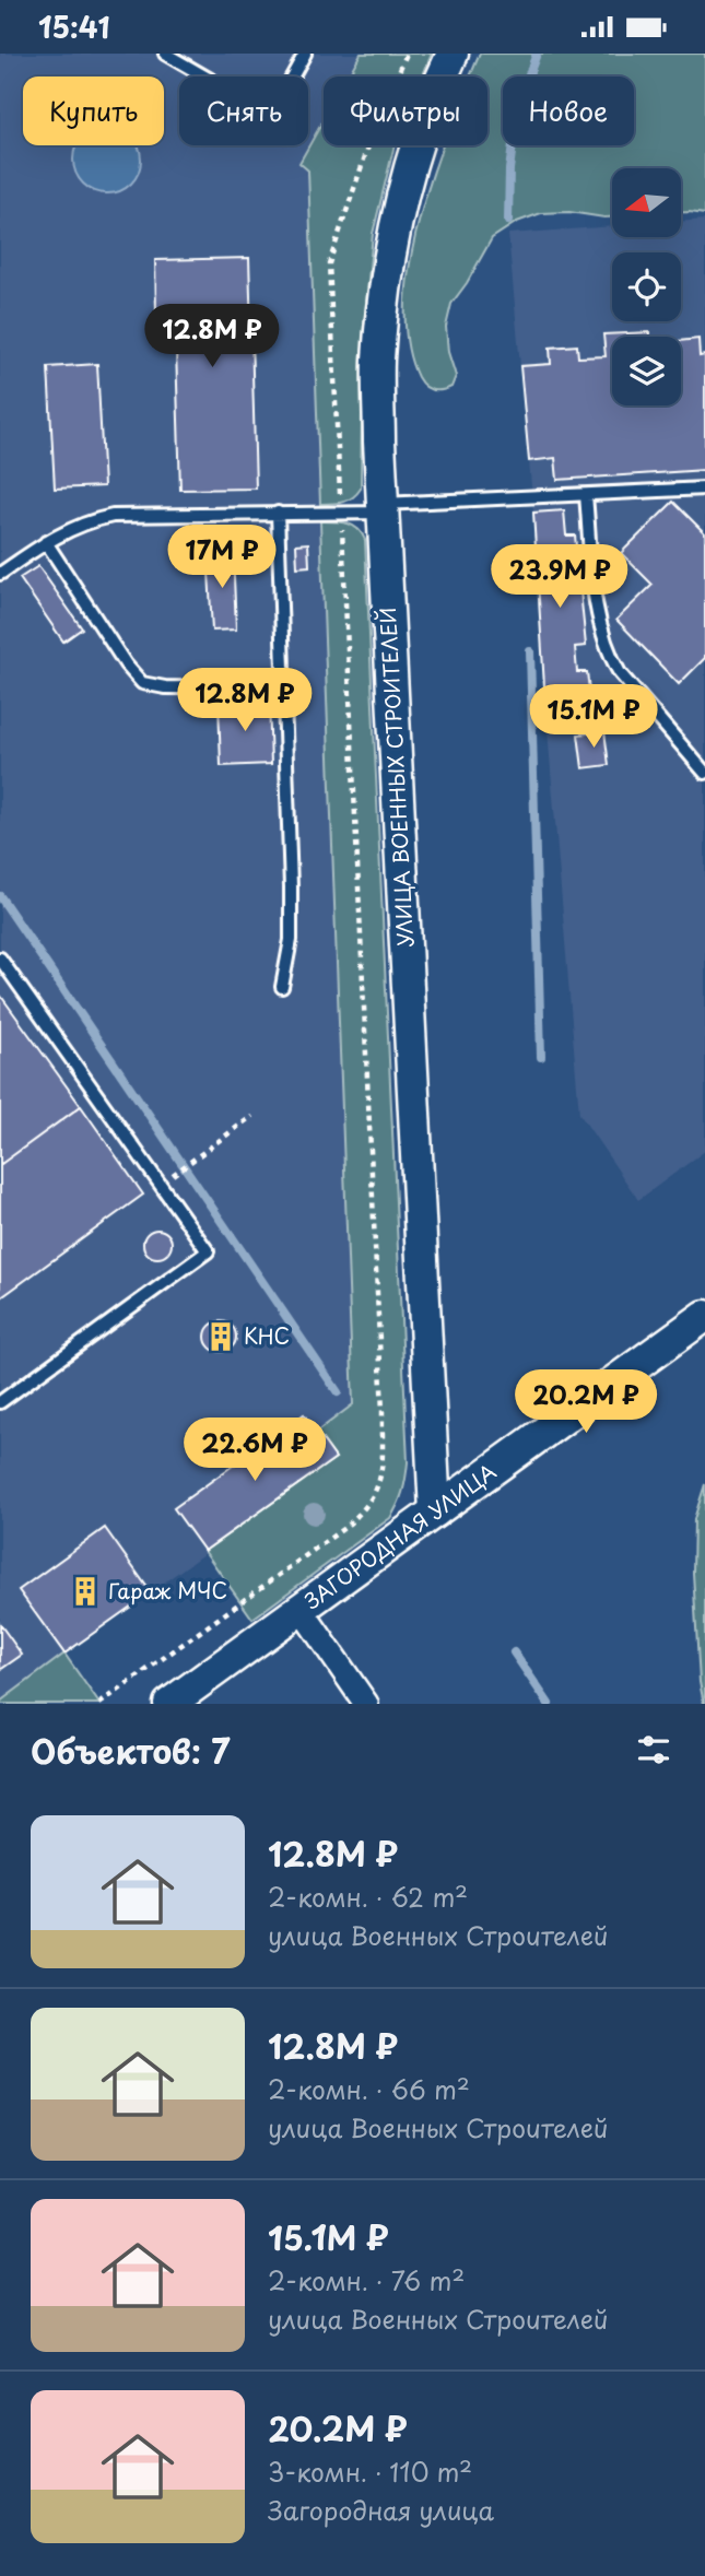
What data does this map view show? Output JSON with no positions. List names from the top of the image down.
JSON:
{
  "streets": {
    "street": ["УЛИЦА ВОЕННЫХ СТРОИТЕЛЕЙ", "ЗАГОРОДНАЯ УЛИЦА"]
  },
  "crossings": [
    ["УЛИЦА ВОЕННЫХ СТРОИТЕЛЕЙ", "ЗАГОРОДНАЯ УЛИЦА"]
  ],
  "places": {
    "building": ["КНС", "Гараж МЧС"]
  },
  "north": "left",
  "page": {
    "status": "15:41",
    "chip": [
      "Купить",
      "Снять",
      "Фильтры",
      "Новое"
    ],
    "price": [
      "12.8M ₽",
      "17M ₽",
      "23.9M ₽",
      "12.8M ₽",
      "15.1M ₽",
      "20.2M ₽",
      "22.6M ₽"
    ],
    "heading": "Объектов: 7",
    "list": [
      {
        "name": "12.8M ₽",
        "note": "2-комн. · 62 m² · улица Военных Строителей"
      },
      {
        "name": "12.8M ₽",
        "note": "2-комн. · 66 m² · улица Военных Строителей"
      },
      {
        "name": "15.1M ₽",
        "note": "2-комн. · 76 m² · улица Военных Строителей"
      },
      {
        "name": "20.2M ₽",
        "note": "3-комн. · 110 m² · Загородная улица"
      }
    ]
  }
}
